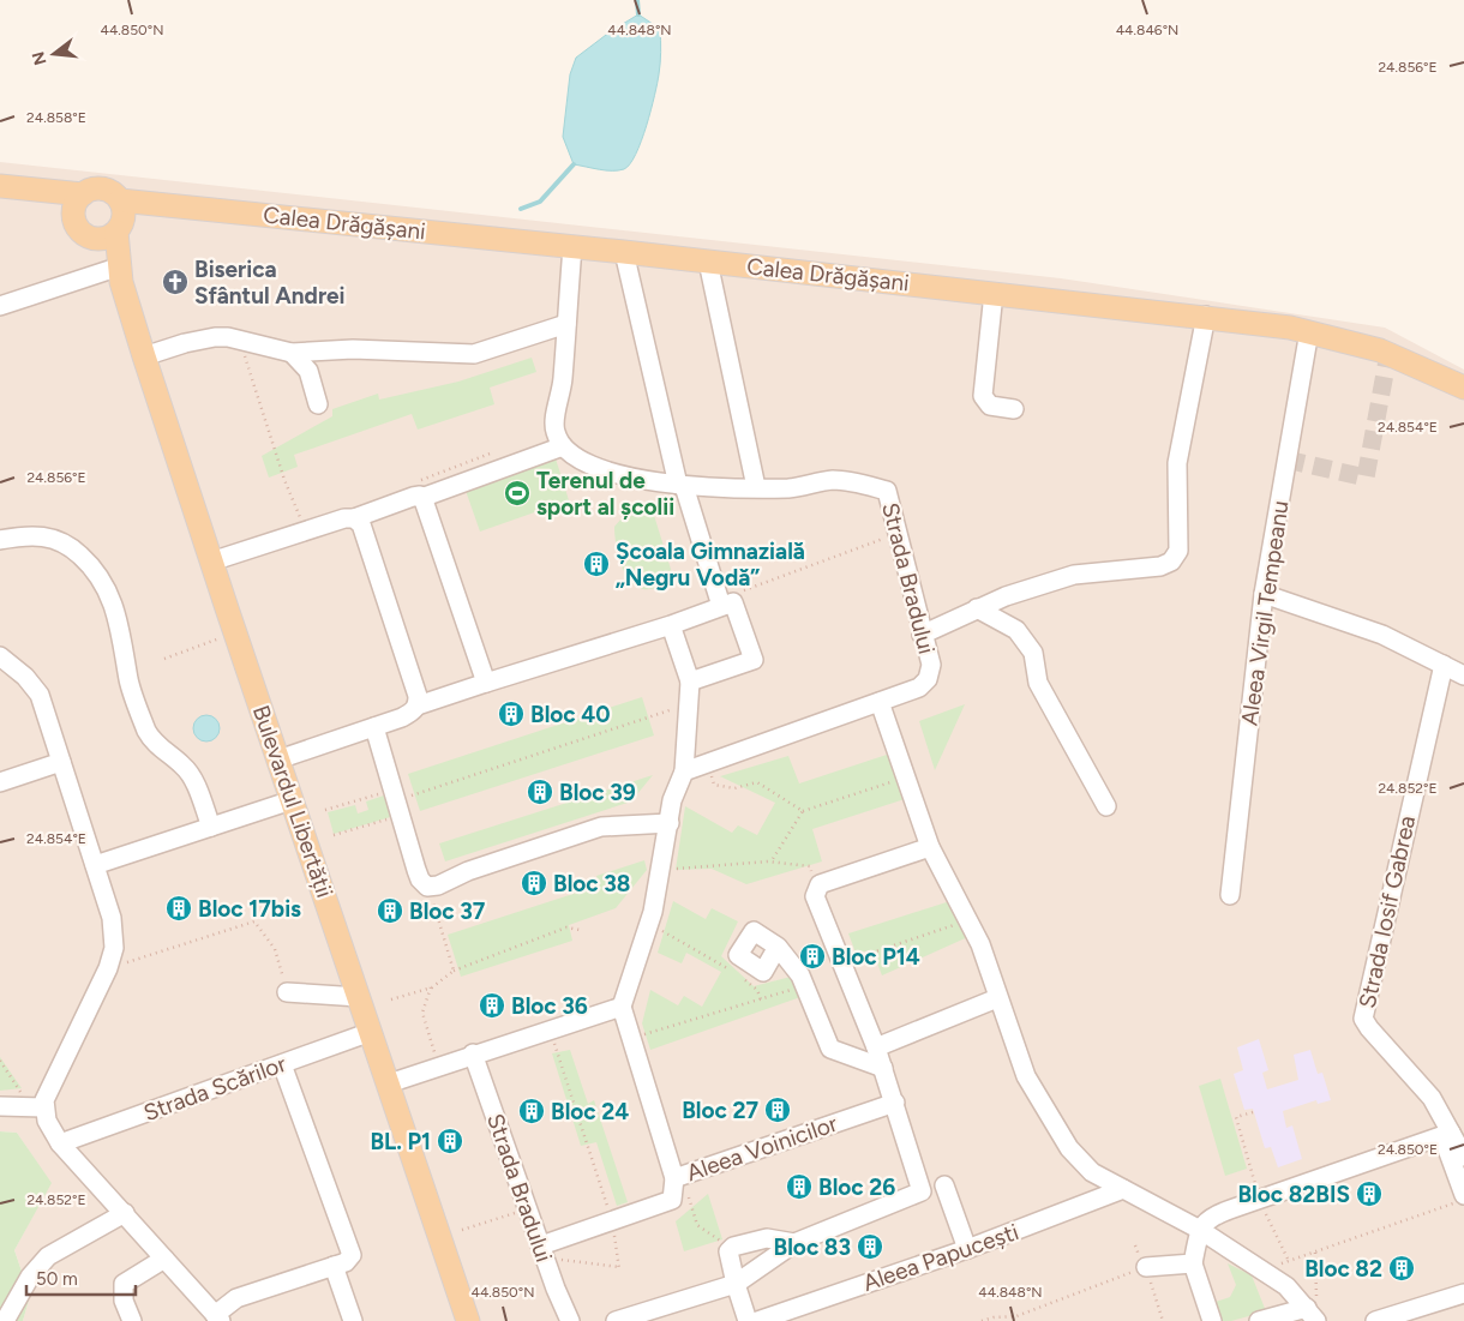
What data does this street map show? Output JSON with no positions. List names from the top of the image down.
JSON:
{
  "streets": {
    "main road": ["Calea Drăgășani", "Bulevardul Libertății"],
    "street": [
      "Strada Bradului",
      "Aleea Virgil Tempeanu",
      "Strada Iosif Gabrea",
      "Strada Scărilor",
      "Aleea Voinicilor",
      "Aleea Papucești"
    ]
  },
  "crossings": [
    ["Calea Drăgășani", "Aleea Virgil Tempeanu"],
    ["Calea Drăgășani", "Bulevardul Libertății"],
    ["Bulevardul Libertății", "Strada Scărilor"]
  ],
  "places": {
    "church": ["Biserica Sfântul Andrei"],
    "sports": ["Terenul de sport al școlii"],
    "building": [
      "Școala Gimnazială „Negru Vodă”",
      "Bloc 40",
      "Bloc 39",
      "Bloc 38",
      "Bloc 17bis",
      "Bloc 37",
      "Bloc P14",
      "Bloc 36",
      "Bloc 27",
      "Bloc 24",
      "BL. P1",
      "Bloc 26",
      "Bloc 82BIS",
      "Bloc 83",
      "Bloc 82"
    ]
  },
  "scale_bar": "50 m",
  "north": "left",
  "coordinates": [
    "44.850°N",
    "44.848°N",
    "44.846°N",
    "24.856°E",
    "24.858°E",
    "24.854°E",
    "24.852°E",
    "24.850°E"
  ]
}
